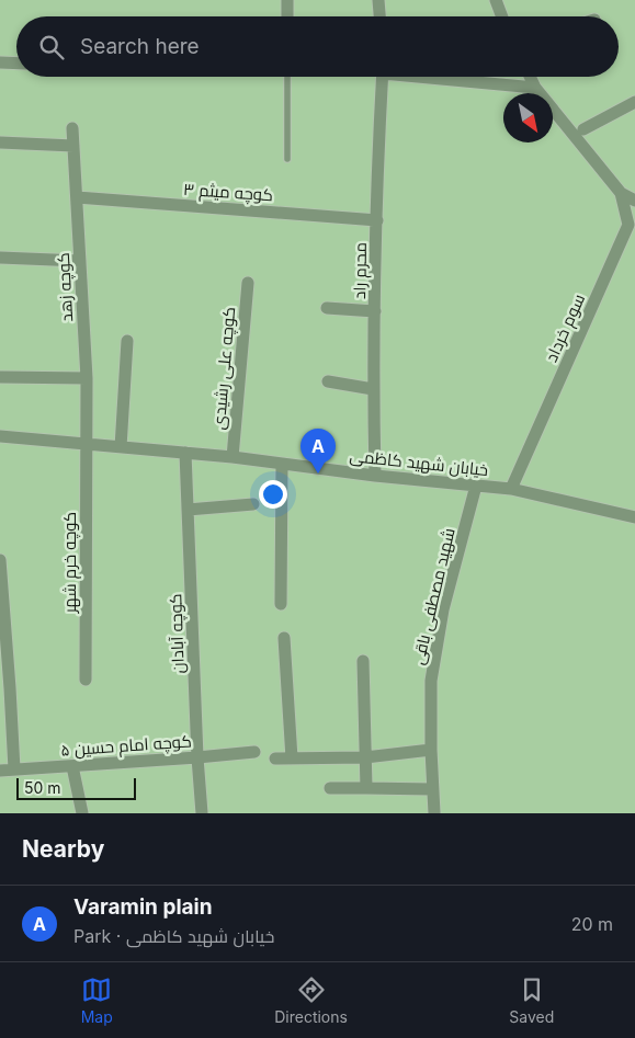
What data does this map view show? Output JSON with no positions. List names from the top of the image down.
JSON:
{
  "streets": {
    "street": [
      "کوچه میثم ۳",
      "محرم راد",
      "کوچه زهد",
      "سوم خرداد",
      "کوچه علی رشیدی",
      "خیابان شهید کاظمی",
      "کوچه خرم شهر",
      "شهید مصطفی باقی",
      "کوچه آبادان",
      "کوچه امام حسین ۵"
    ]
  },
  "crossings": [
    ["کوچه میثم ۳", "محرم راد"],
    ["کوچه میثم ۳", "کوچه زهد"],
    ["محرم راد", "خیابان شهید کاظمی"],
    ["کوچه زهد", "خیابان شهید کاظمی"],
    ["کوچه زهد", "کوچه خرم شهر"],
    ["سوم خرداد", "خیابان شهید کاظمی"],
    ["کوچه علی رشیدی", "خیابان شهید کاظمی"],
    ["خیابان شهید کاظمی", "کوچه خرم شهر"],
    ["خیابان شهید کاظمی", "شهید مصطفی باقی"],
    ["خیابان شهید کاظمی", "کوچه آبادان"],
    ["کوچه آبادان", "کوچه امام حسین ۵"]
  ],
  "scale_bar": "50 m",
  "north": "bottom right",
  "page": {
    "search": "Search here",
    "pins": "A",
    "scale": "50 m",
    "heading": "Nearby",
    "list": [
      {
        "mark": "A",
        "name": "Varamin plain",
        "note": "Park · خیابان شهید کاظمی",
        "value": "20 m"
      }
    ],
    "nav": ["Map", "Directions", "Saved"]
  }
}
